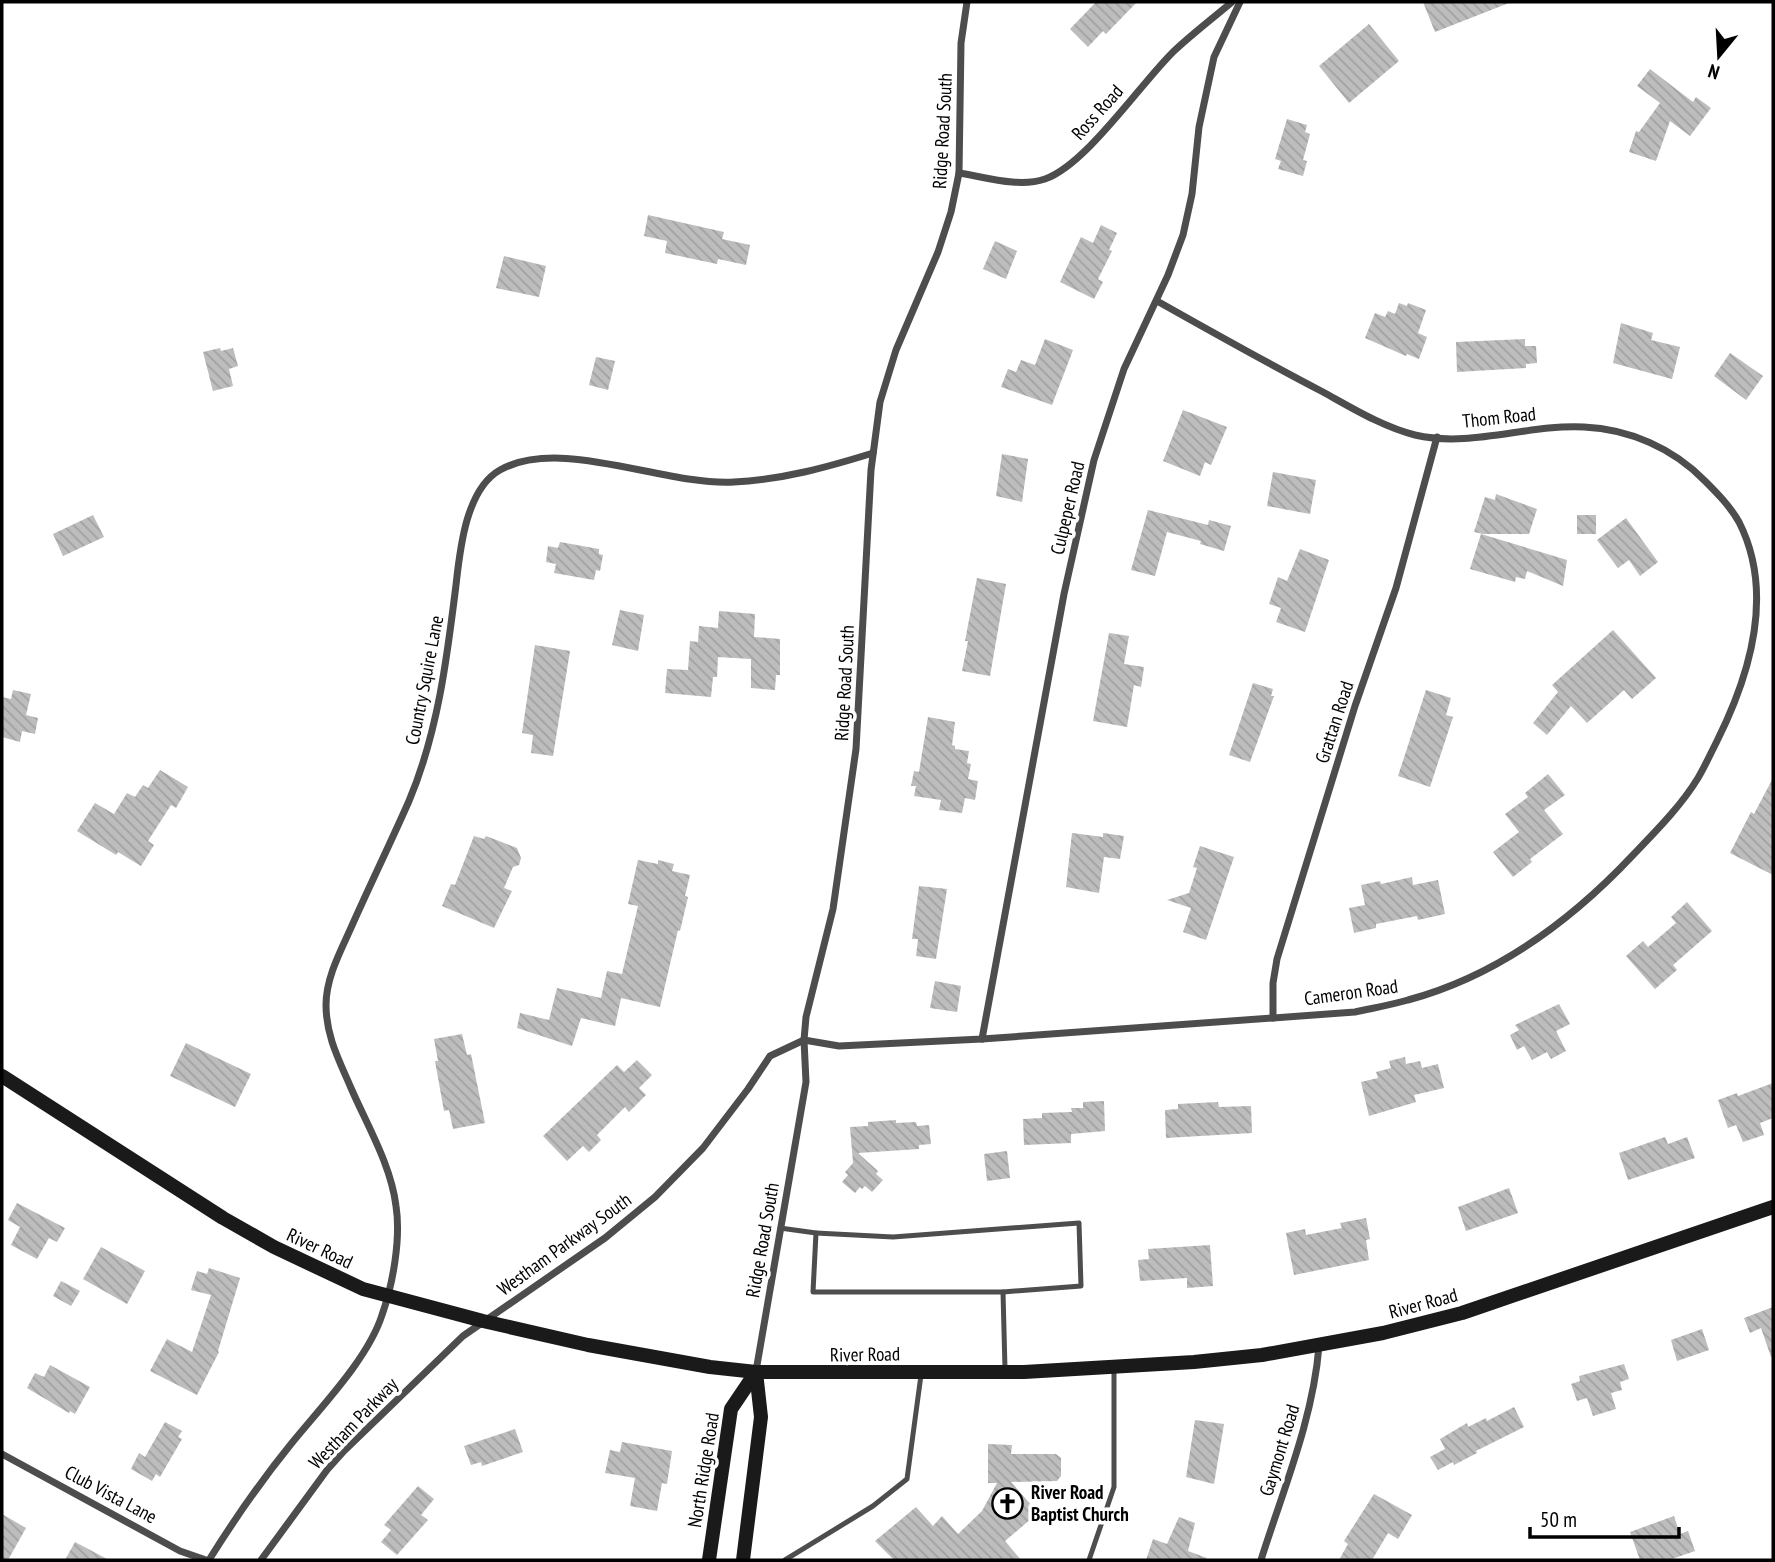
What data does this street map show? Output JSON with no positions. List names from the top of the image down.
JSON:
{
  "streets": {
    "main road": ["River Road", "North Ridge Road"],
    "street": [
      "Ross Road",
      "Ridge Road South",
      "Thom Road",
      "Culpeper Road",
      "Country Squire Lane",
      "Grattan Road",
      "Cameron Road",
      "Westham Parkway South",
      "Westham Parkway",
      "Gaymont Road",
      "Club Vista Lane"
    ]
  },
  "crossings": [
    ["Ross Road", "Ridge Road South"],
    ["Ridge Road South", "Country Squire Lane"],
    ["Ridge Road South", "Cameron Road"],
    ["Ridge Road South", "Westham Parkway South"],
    ["Ridge Road South", "River Road"],
    ["Ridge Road South", "North Ridge Road"],
    ["Thom Road", "Culpeper Road"],
    ["Thom Road", "Grattan Road"],
    ["Thom Road", "Cameron Road"],
    ["Culpeper Road", "Cameron Road"],
    ["Country Squire Lane", "River Road"],
    ["Country Squire Lane", "Westham Parkway"],
    ["Grattan Road", "Cameron Road"],
    ["Cameron Road", "Westham Parkway South"],
    ["Westham Parkway South", "River Road"],
    ["Westham Parkway South", "Westham Parkway"],
    ["River Road", "Westham Parkway"],
    ["River Road", "Gaymont Road"],
    ["River Road", "North Ridge Road"],
    ["Westham Parkway", "Club Vista Lane"]
  ],
  "places": {
    "church": ["River Road Baptist Church"]
  },
  "scale_bar": "50 m",
  "north": "bottom"
}
